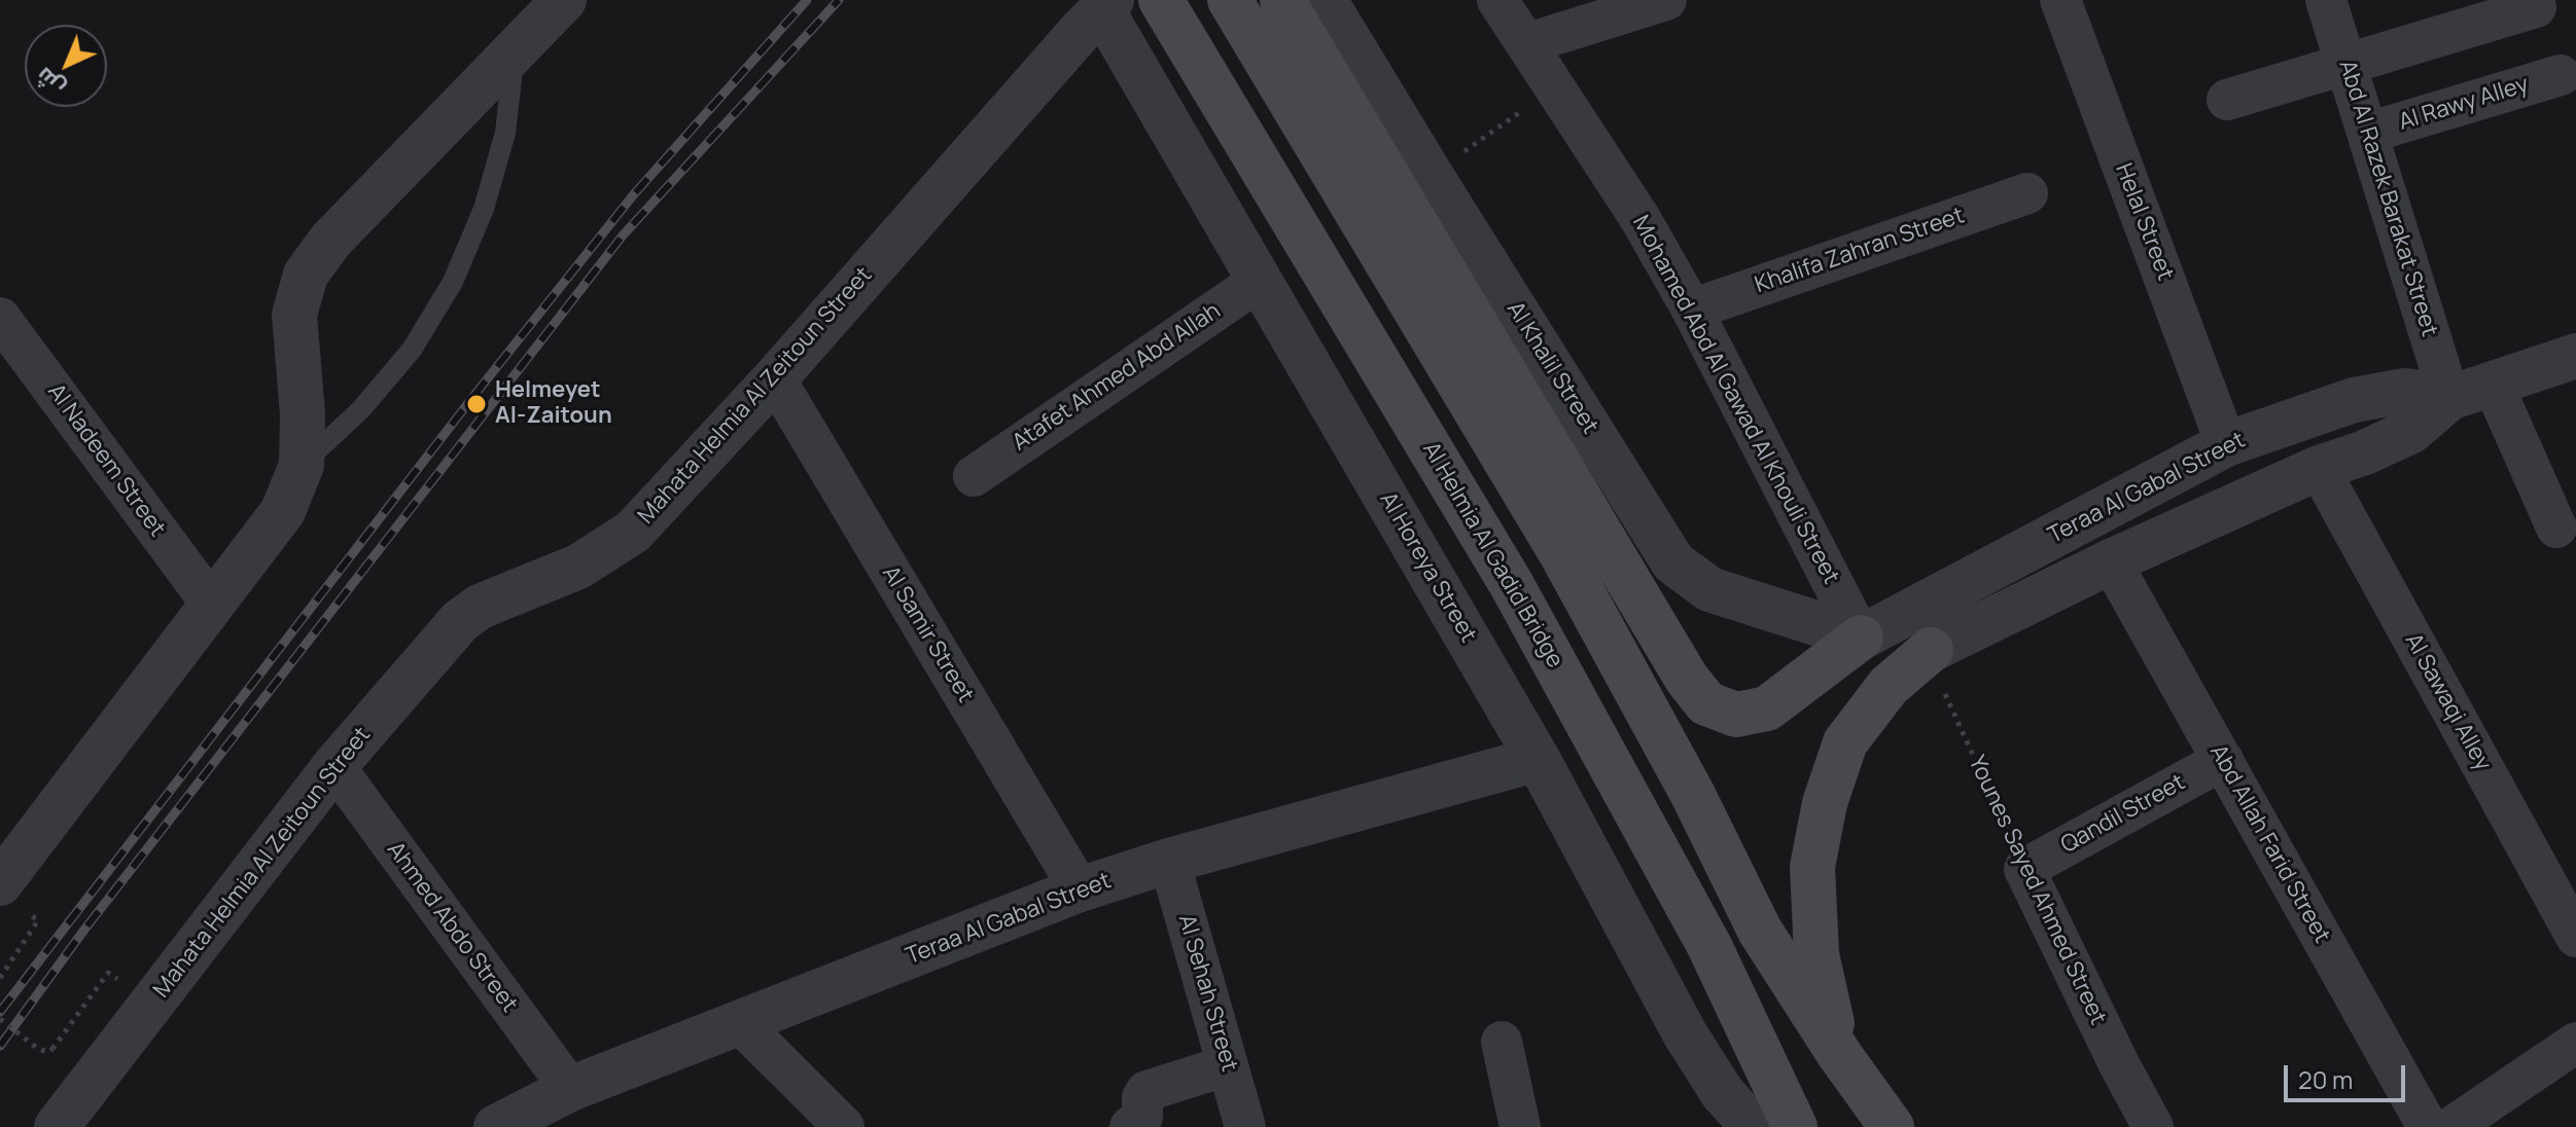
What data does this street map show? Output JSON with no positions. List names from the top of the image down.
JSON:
{
  "streets": {
    "main road": ["Al Helmia Al Gadid Bridge"],
    "street": [
      "Al Rawy Alley",
      "Abd Al Razek Barakat Street",
      "Helal Street",
      "Khalifa Zahran Street",
      "Al Khalil Street",
      "Atafet Ahmed Abd Allah",
      "Mahata Helmia Al Zeitoun Street",
      "Mohamed Abd Al Gawad Al Khouli Street",
      "Al Nadeem Street",
      "Teraa Al Gabal Street",
      "Al Horeya Street",
      "Al Samir Street",
      "Al Sawaqi Alley",
      "Qandil Street",
      "Abd Allah Farid Street",
      "Younes Sayed Ahmed Street",
      "Ahmed Abdo Street",
      "Al Sehah Street"
    ]
  },
  "crossings": [
    ["Al Rawy Alley", "Abd Al Razek Barakat Street"],
    ["Abd Al Razek Barakat Street", "Teraa Al Gabal Street"],
    ["Helal Street", "Teraa Al Gabal Street"],
    ["Khalifa Zahran Street", "Mohamed Abd Al Gawad Al Khouli Street"],
    ["Al Khalil Street", "Mohamed Abd Al Gawad Al Khouli Street"],
    ["Al Khalil Street", "Teraa Al Gabal Street"],
    ["Atafet Ahmed Abd Allah", "Al Horeya Street"],
    ["Mahata Helmia Al Zeitoun Street", "Al Horeya Street"],
    ["Mahata Helmia Al Zeitoun Street", "Al Samir Street"],
    ["Mahata Helmia Al Zeitoun Street", "Ahmed Abdo Street"],
    ["Mohamed Abd Al Gawad Al Khouli Street", "Teraa Al Gabal Street"],
    ["Teraa Al Gabal Street", "Al Horeya Street"],
    ["Teraa Al Gabal Street", "Al Samir Street"],
    ["Teraa Al Gabal Street", "Al Sawaqi Alley"],
    ["Teraa Al Gabal Street", "Abd Allah Farid Street"],
    ["Teraa Al Gabal Street", "Younes Sayed Ahmed Street"],
    ["Teraa Al Gabal Street", "Ahmed Abdo Street"],
    ["Teraa Al Gabal Street", "Al Sehah Street"],
    ["Qandil Street", "Abd Allah Farid Street"],
    ["Qandil Street", "Younes Sayed Ahmed Street"]
  ],
  "places": ["Helmeyet Al-Zaitoun"],
  "scale_bar": "20 m",
  "north": "bottom left"
}
